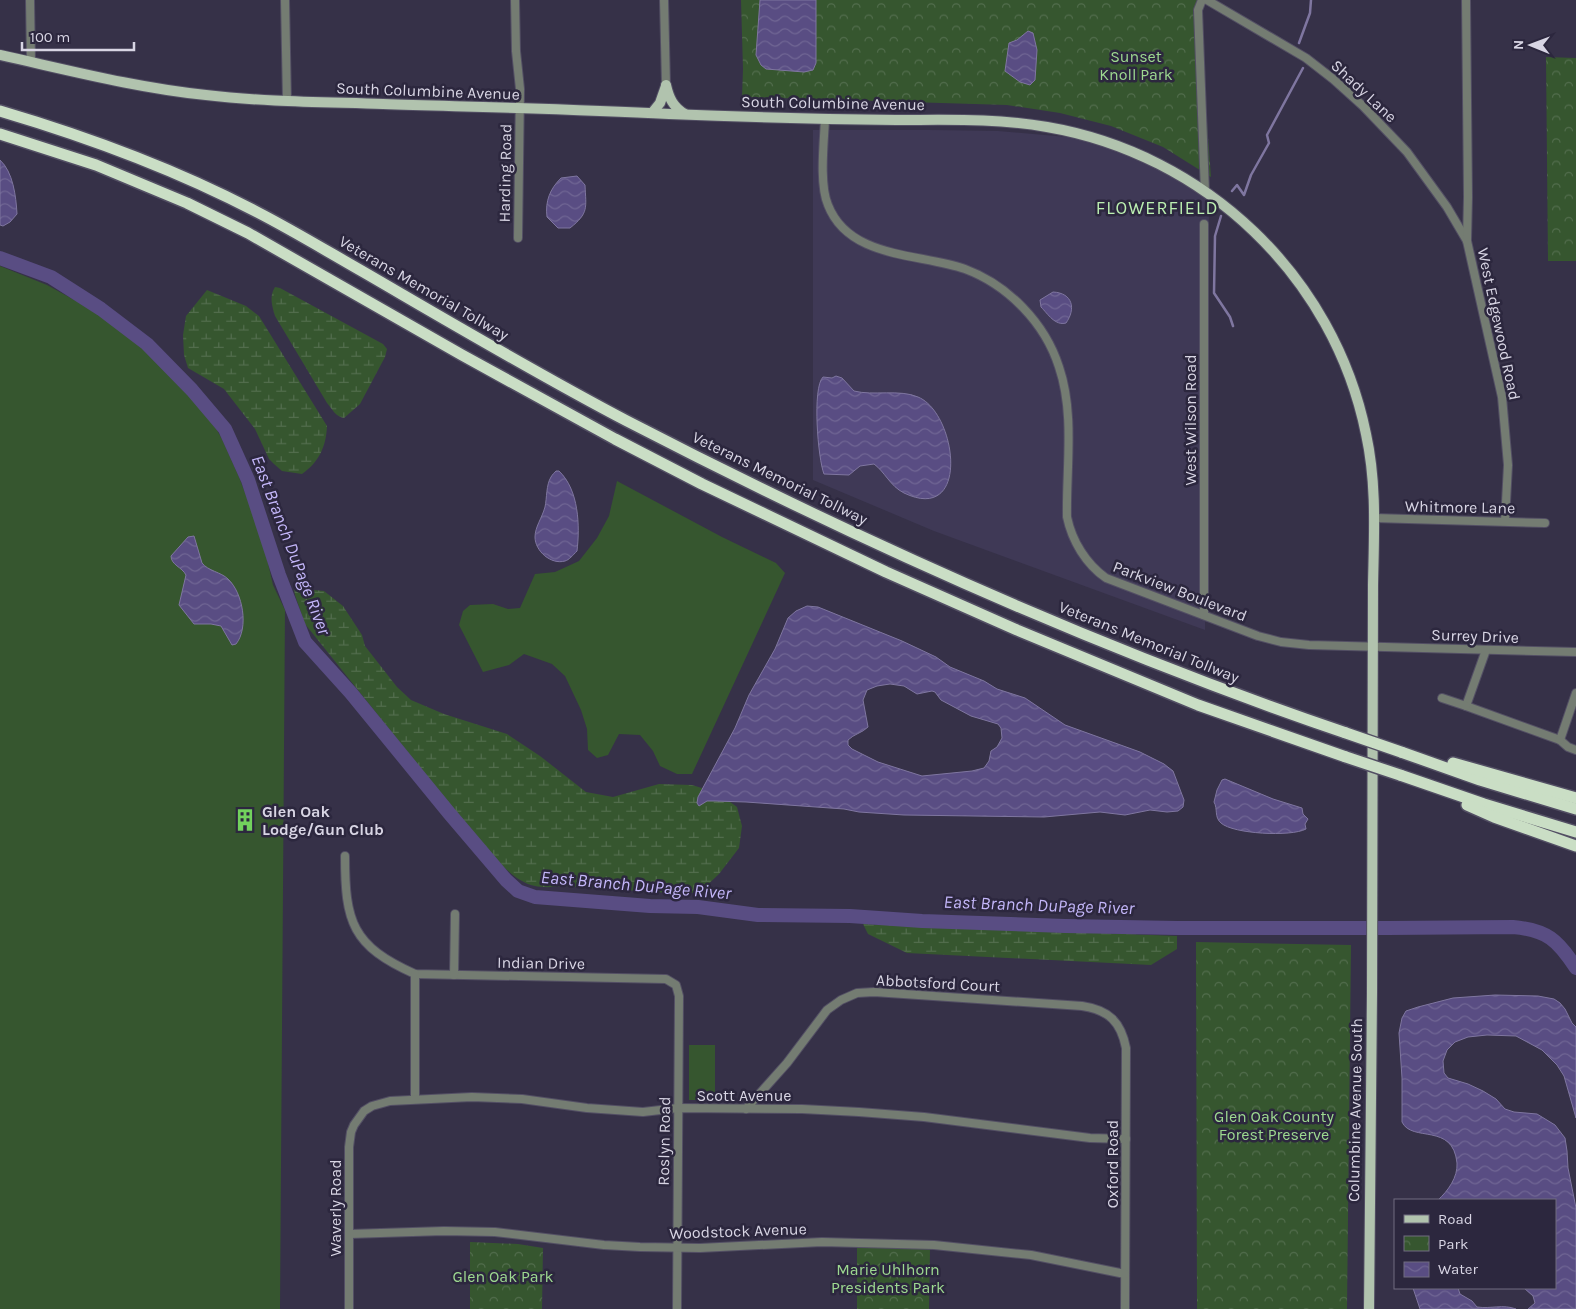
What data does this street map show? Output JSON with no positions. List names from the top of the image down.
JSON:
{
  "streets": {
    "highway": ["Veterans Memorial Tollway"],
    "main road": ["South Columbine Avenue", "Columbine Avenue South"],
    "street": [
      "Shady Lane",
      "Harding Road",
      "West Edgewood Road",
      "West Wilson Road",
      "Whitmore Lane",
      "Parkview Boulevard",
      "Surrey Drive",
      "Indian Drive",
      "Abbotsford Court",
      "Scott Avenue",
      "Roslyn Road",
      "Oxford Road",
      "Waverly Road",
      "Woodstock Avenue"
    ]
  },
  "crossings": [
    ["South Columbine Avenue", "Harding Road"],
    ["South Columbine Avenue", "Whitmore Lane"],
    ["South Columbine Avenue", "Parkview Boulevard"],
    ["South Columbine Avenue", "Surrey Drive"],
    ["South Columbine Avenue", "Columbine Avenue South"],
    ["Shady Lane", "West Edgewood Road"],
    ["West Edgewood Road", "Whitmore Lane"],
    ["West Wilson Road", "Parkview Boulevard"],
    ["Parkview Boulevard", "Surrey Drive"],
    ["Parkview Boulevard", "Columbine Avenue South"],
    ["Surrey Drive", "Columbine Avenue South"],
    ["Indian Drive", "Roslyn Road"],
    ["Abbotsford Court", "Scott Avenue"],
    ["Abbotsford Court", "Oxford Road"],
    ["Scott Avenue", "Roslyn Road"],
    ["Scott Avenue", "Oxford Road"],
    ["Scott Avenue", "Waverly Road"],
    ["Roslyn Road", "Woodstock Avenue"],
    ["Oxford Road", "Woodstock Avenue"],
    ["Waverly Road", "Woodstock Avenue"]
  ],
  "districts": ["FLOWERFIELD"],
  "water": ["East Branch DuPage River"],
  "parks": [
    "Sunset Knoll Park",
    "Glen Oak County Forest Preserve",
    "Marie Uhlhorn Presidents Park",
    "Glen Oak Park"
  ],
  "places": {
    "building": ["Glen Oak Lodge/Gun Club"]
  },
  "legend": ["Road", "Park", "Water"],
  "scale_bar": "100 m",
  "north": "left"
}
